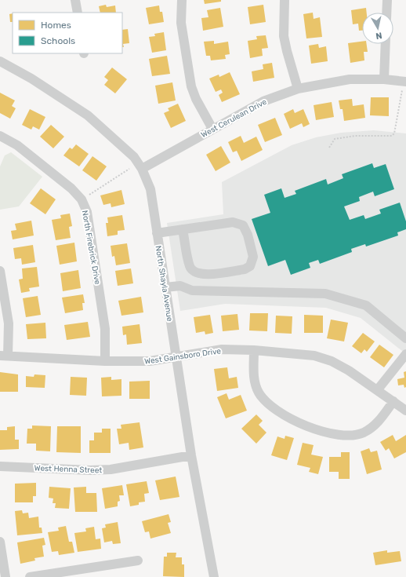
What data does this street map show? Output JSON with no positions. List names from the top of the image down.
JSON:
{
  "streets": {
    "street": [
      "West Cerulean Drive",
      "North Firebrick Drive",
      "North Shayla Avenue",
      "West Gainsboro Drive",
      "West Henna Street"
    ]
  },
  "crossings": [
    ["West Cerulean Drive", "North Shayla Avenue"],
    ["North Firebrick Drive", "West Gainsboro Drive"],
    ["North Shayla Avenue", "West Gainsboro Drive"],
    ["North Shayla Avenue", "West Henna Street"]
  ],
  "legend": ["Homes", "Schools"],
  "north": "bottom"
}
